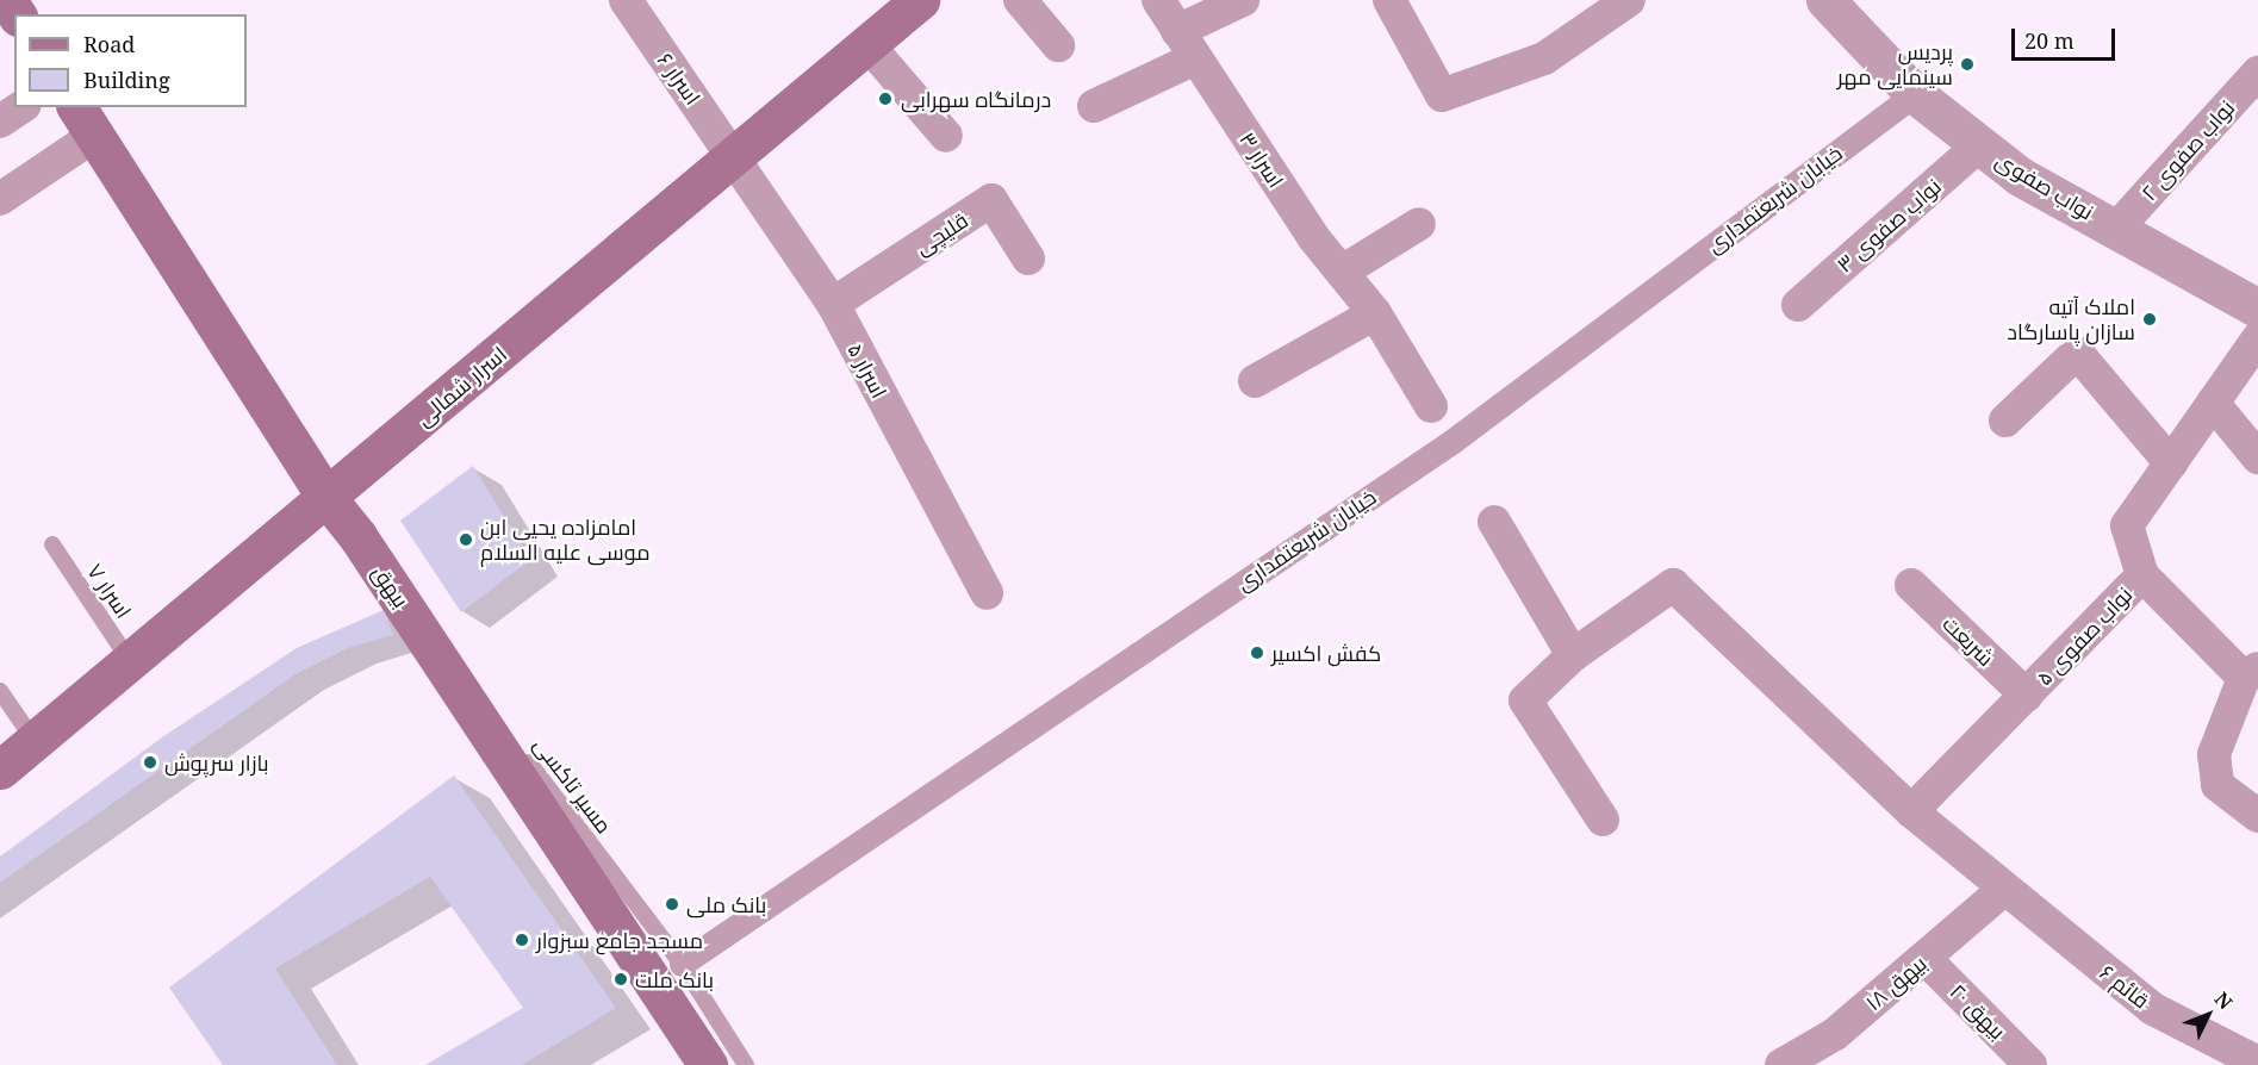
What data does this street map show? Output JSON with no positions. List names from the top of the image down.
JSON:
{
  "streets": {
    "main road": ["اسرار شمالی", "بیهق"],
    "street": [
      "اسرار ۶",
      "نواب صفوی ۲",
      "اسرار ۳",
      "نواب صفوی",
      "خیابان شریعتمداری",
      "نواب صفوی ۳",
      "قلیچی",
      "اسرار ۵",
      "نواب صفوی ۵",
      "شریعت",
      "بیهق ۱۸",
      "قائم ۶",
      "بیهق ۲۰"
    ],
    "lane": ["اسرار ۷", "مسیر تاکسی"]
  },
  "crossings": [
    ["اسرار ۶", "اسرار ۵"],
    ["اسرار ۶", "اسرار شمالی"],
    ["نواب صفوی ۲", "نواب صفوی"],
    ["نواب صفوی", "خیابان شریعتمداری"],
    ["نواب صفوی", "نواب صفوی ۳"],
    ["خیابان شریعتمداری", "مسیر تاکسی"],
    ["قلیچی", "اسرار ۵"],
    ["اسرار ۵", "اسرار شمالی"],
    ["اسرار شمالی", "بیهق"],
    ["اسرار شمالی", "اسرار ۷"],
    ["بیهق", "مسیر تاکسی"],
    ["نواب صفوی ۵", "شریعت"],
    ["بیهق ۱۸", "قائم ۶"],
    ["بیهق ۱۸", "بیهق ۲۰"]
  ],
  "places": [
    "پردیس سینمایی مهر",
    "درمانگاه سهرابی",
    "املاک آتیه سازان پاسارگاد",
    "امامزاده یحیی ابن موسی علیه السلام",
    "کفش اکسیر",
    "بازار سرپوش",
    "بانک ملی",
    "مسجد جامع سبزوار",
    "بانک ملت"
  ],
  "legend": ["Road", "Building"],
  "scale_bar": "20 m",
  "north": "top right"
}
